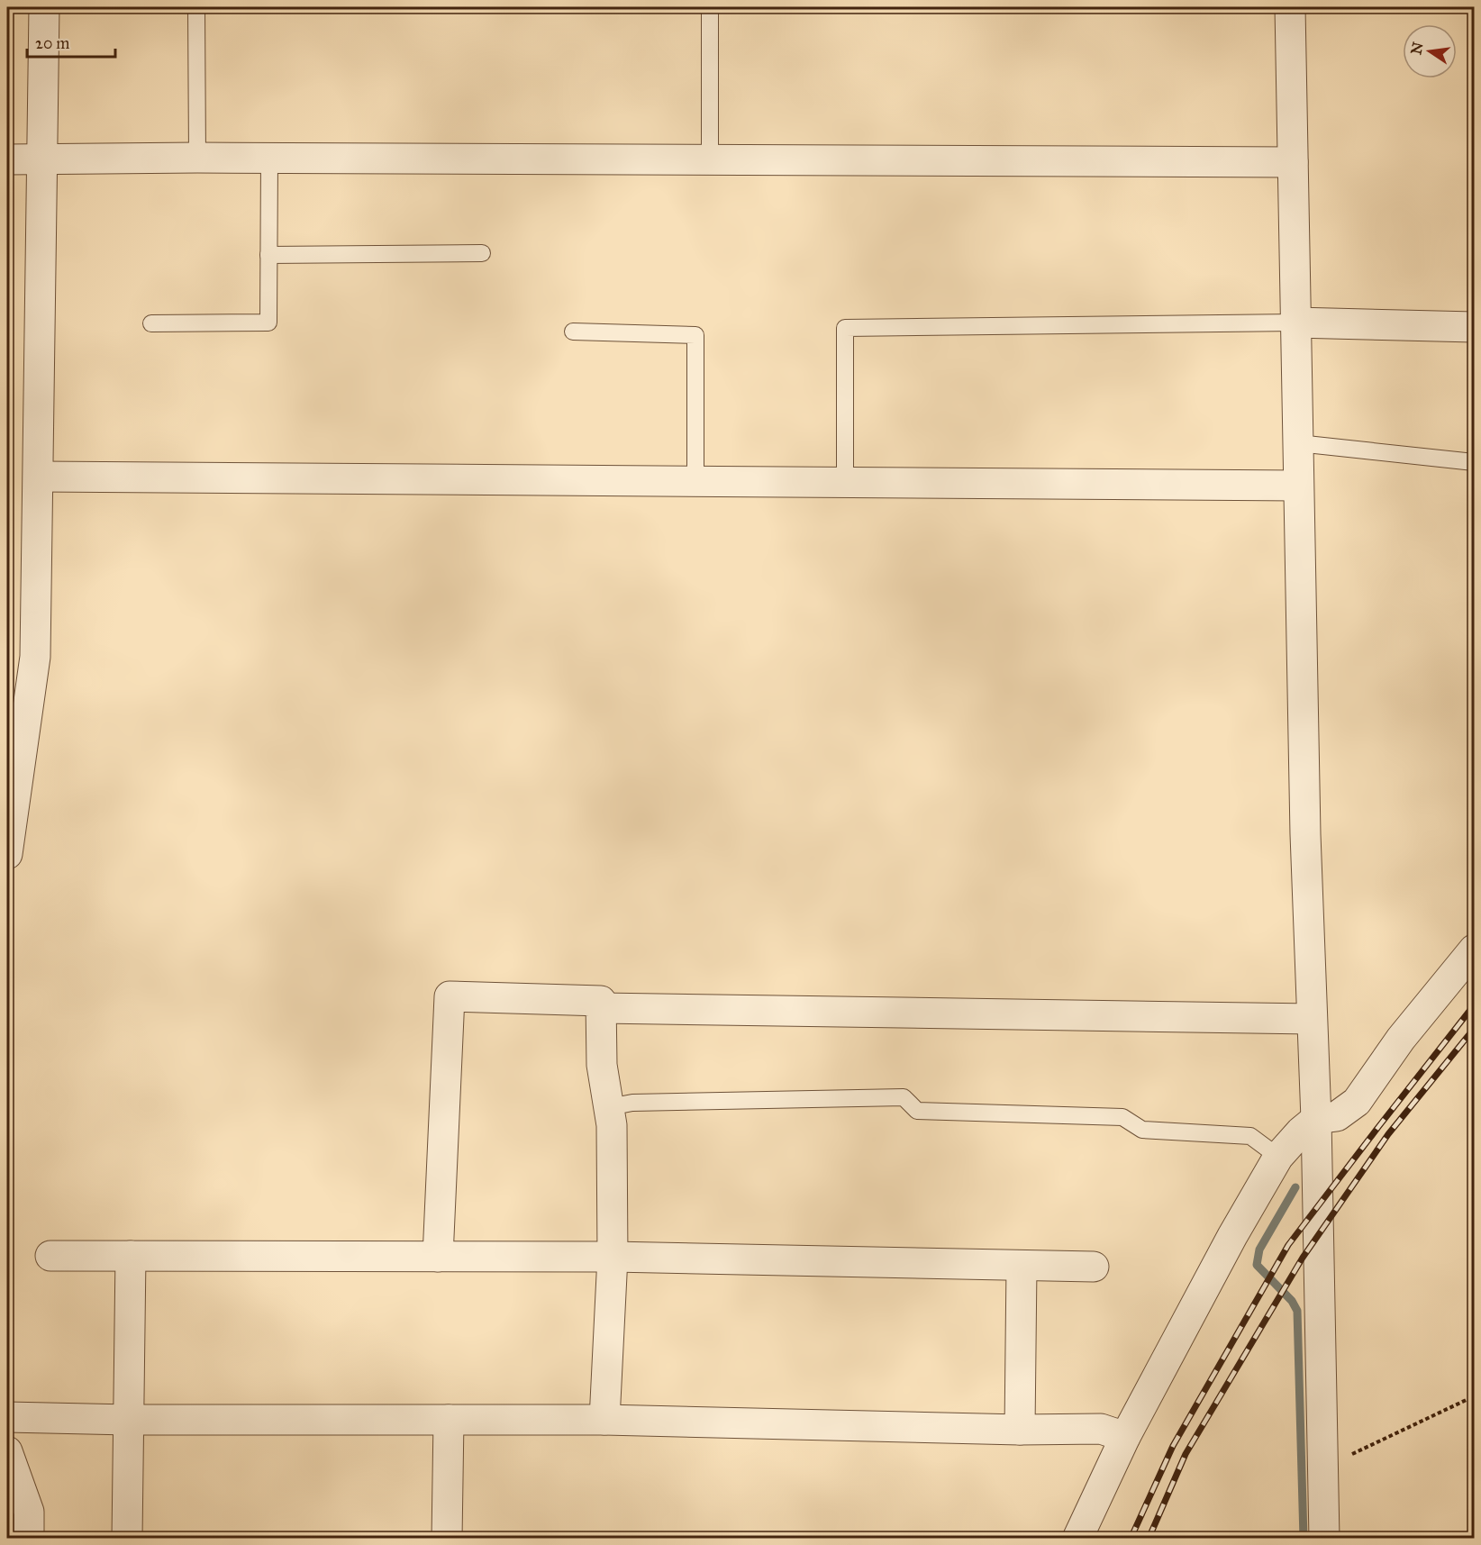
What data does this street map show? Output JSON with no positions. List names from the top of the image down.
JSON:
{
  "scale_bar": "20 m",
  "north": "left"
}
